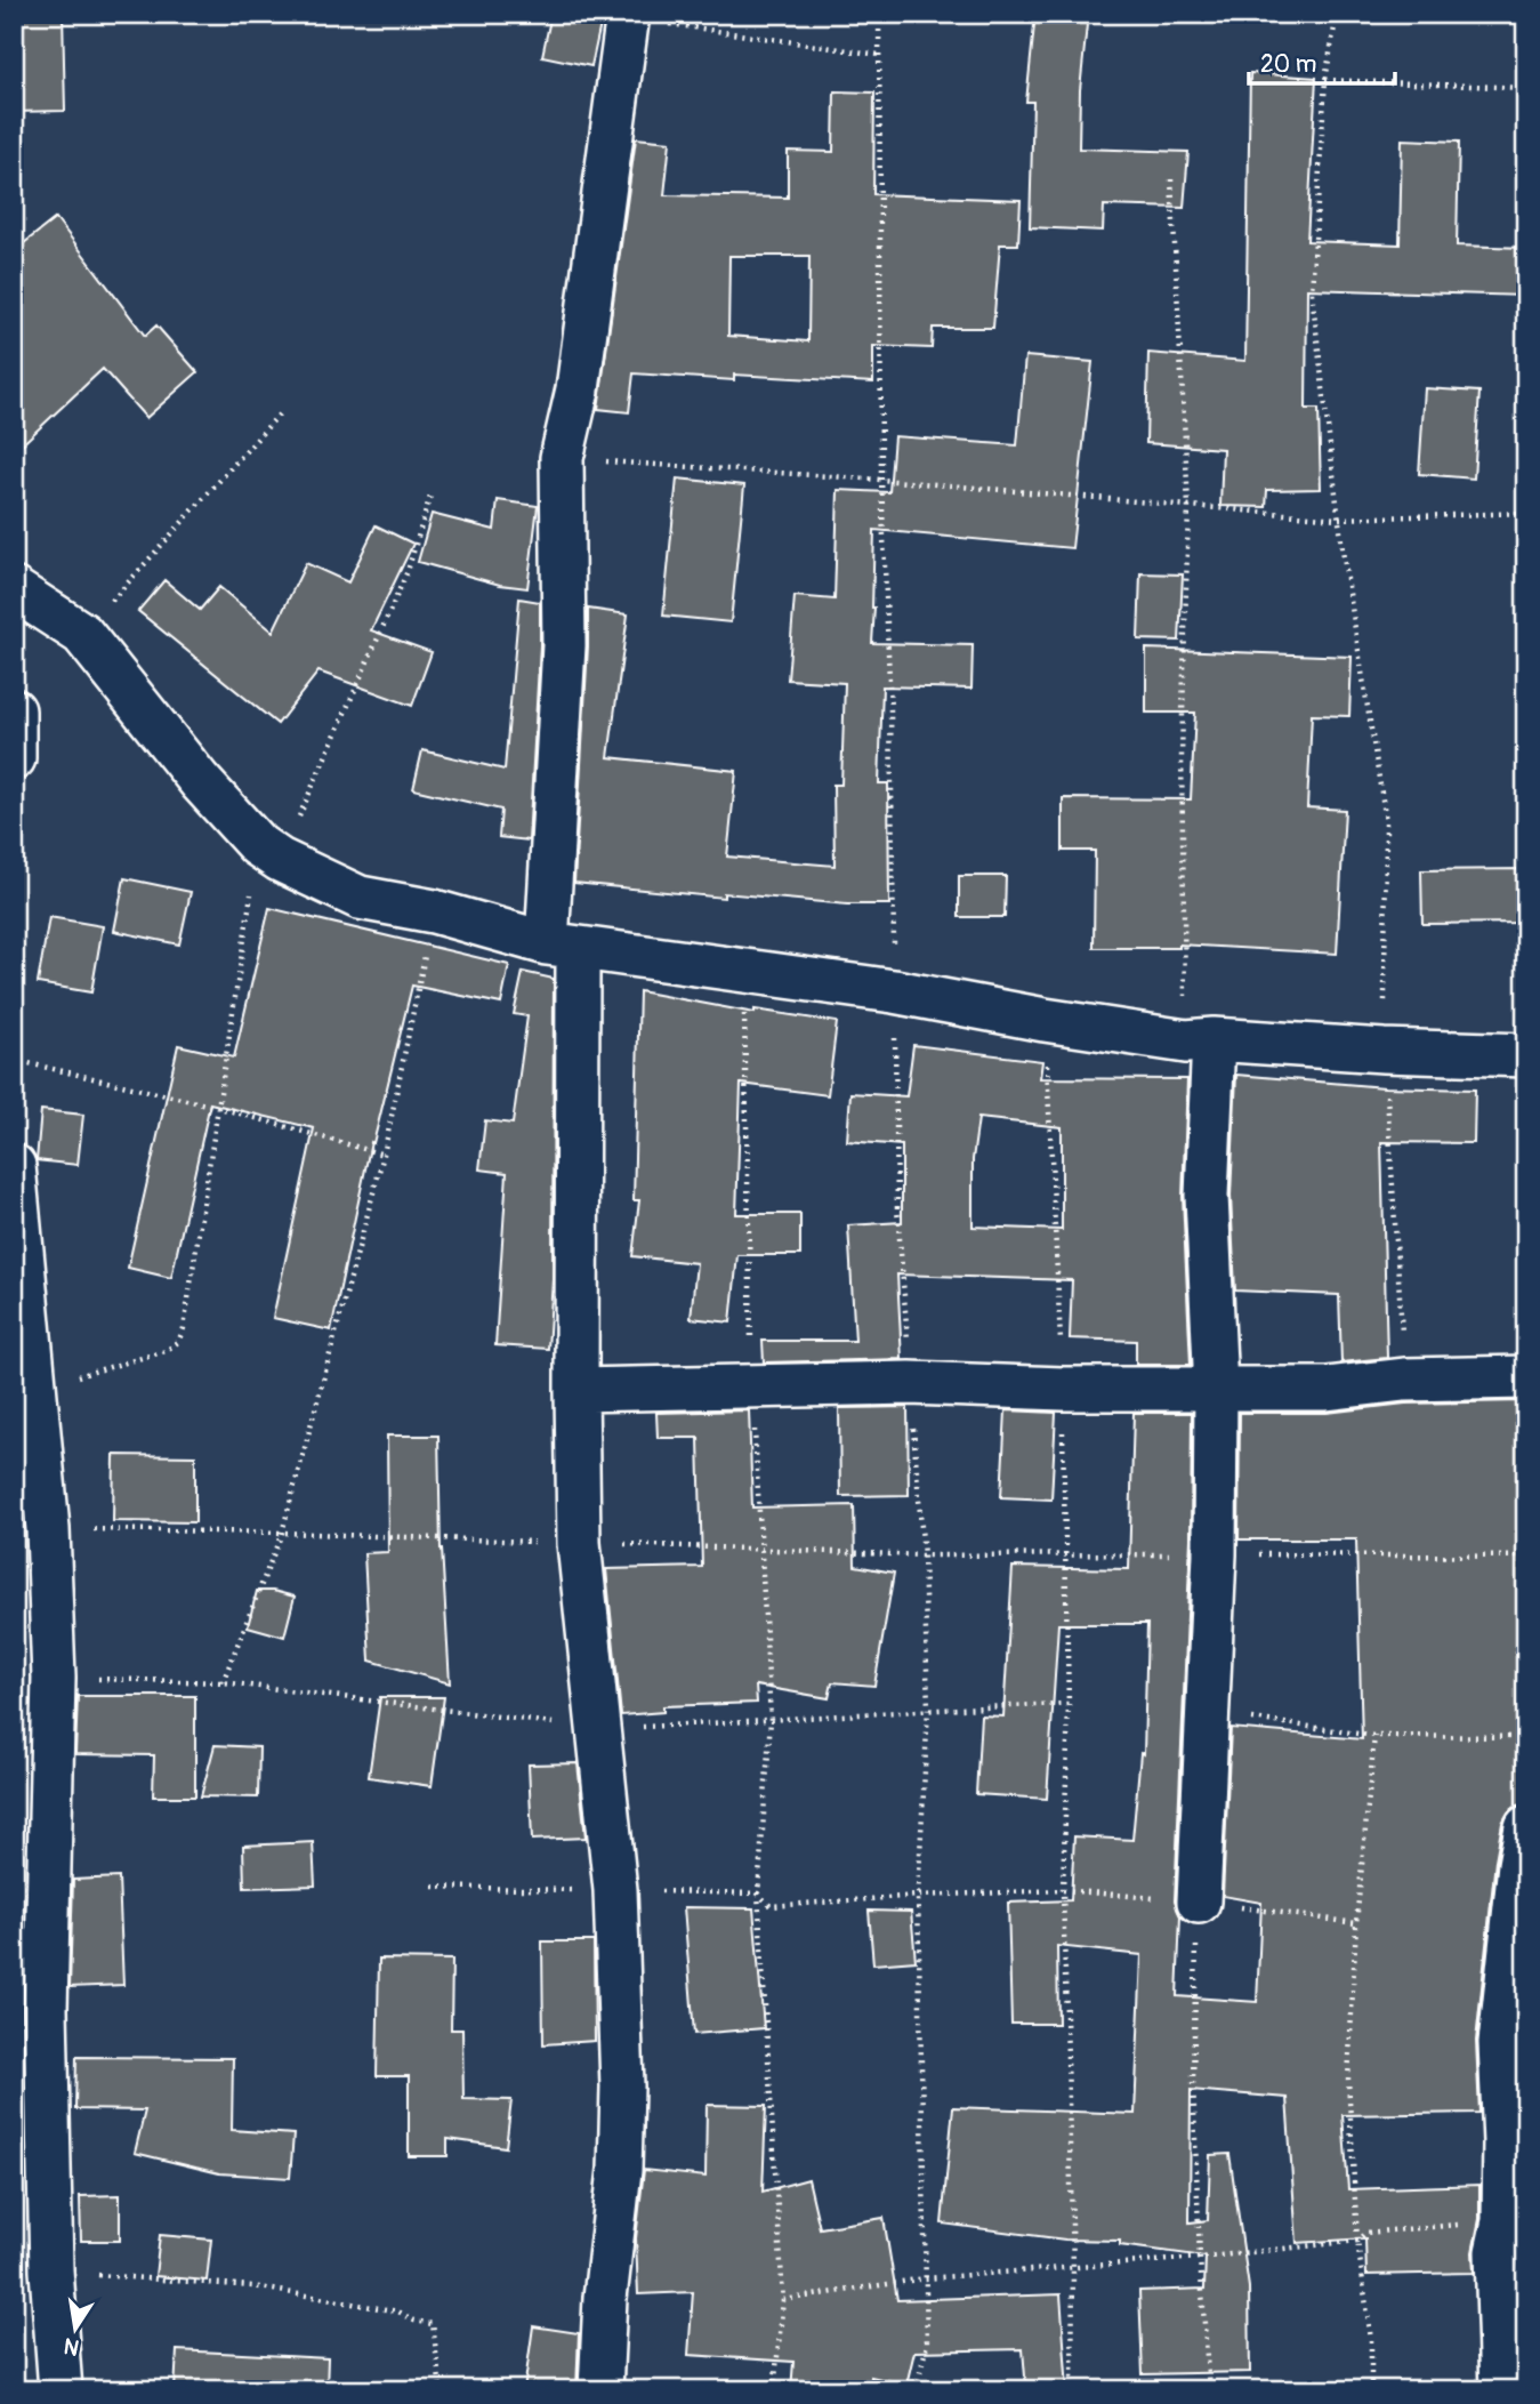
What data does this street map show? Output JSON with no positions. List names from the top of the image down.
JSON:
{
  "scale_bar": "20 m",
  "north": "bottom"
}
